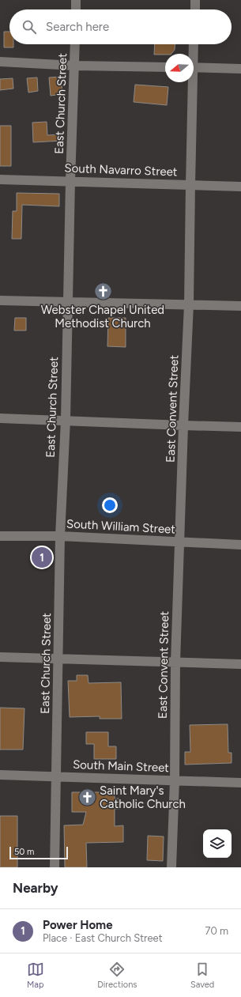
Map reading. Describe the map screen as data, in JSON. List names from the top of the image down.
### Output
{
  "streets": {
    "street": [
      "East Church Street",
      "South Navarro Street",
      "East Convent Street",
      "South William Street",
      "South Main Street"
    ]
  },
  "crossings": [
    ["East Church Street", "South Navarro Street"],
    ["East Church Street", "South William Street"],
    ["East Church Street", "South Main Street"],
    ["South Navarro Street", "East Convent Street"],
    ["East Convent Street", "South William Street"],
    ["East Convent Street", "South Main Street"]
  ],
  "places": {
    "church": ["Webster Chapel United Methodist Church", "Saint Mary's Catholic Church"]
  },
  "scale_bar": "50 m",
  "north": "left",
  "page": {
    "search": "Search here",
    "pins": "1",
    "scale": "50 m",
    "heading": "Nearby",
    "list": [
      {
        "mark": "1",
        "name": "Power Home",
        "note": "Place · East Church Street",
        "value": "70 m"
      }
    ],
    "nav": ["Map", "Directions", "Saved"]
  }
}
